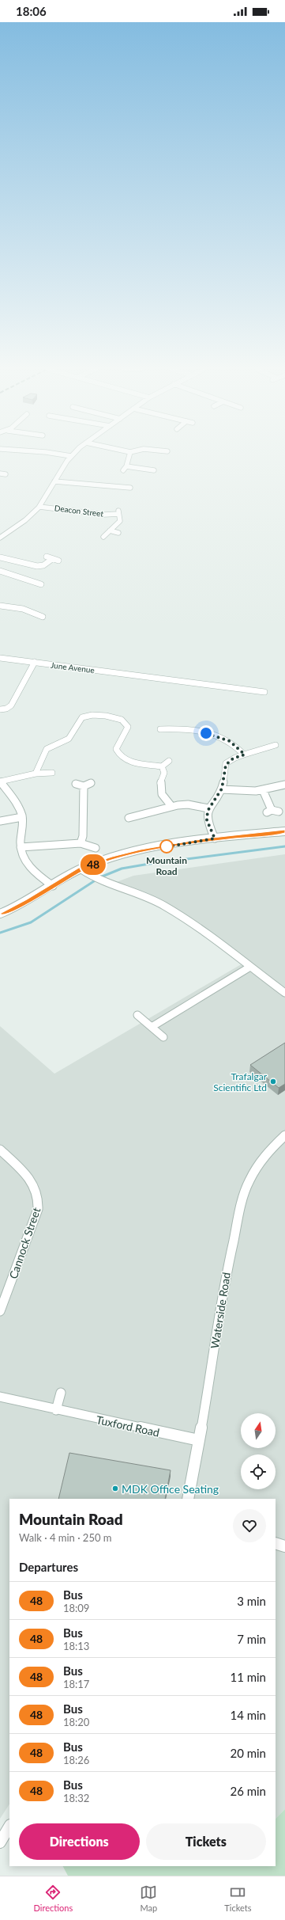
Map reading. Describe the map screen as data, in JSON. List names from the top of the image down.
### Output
{
  "streets": {
    "street": [
      "Deacon Street",
      "June Avenue",
      "Cannock Street",
      "Waterside Road",
      "Tuxford Road"
    ]
  },
  "crossings": [
    ["Waterside Road", "Tuxford Road"]
  ],
  "places": ["Mountain Road", "Trafalgar Scientific Ltd", "MDK Office Seating"],
  "lines": ["bus line 48"],
  "north": "top",
  "page": {
    "status": "18:06",
    "on_map": "48",
    "heading": [
      ["Mountain Road", "Walk · 4 min · 250 m"],
      "Departures"
    ],
    "list": [
      {
        "mark": "48",
        "name": "Bus",
        "note": "18:09",
        "value": "3 min"
      },
      {
        "mark": "48",
        "name": "Bus",
        "note": "18:13",
        "value": "7 min"
      },
      {
        "mark": "48",
        "name": "Bus",
        "note": "18:17",
        "value": "11 min"
      },
      {
        "mark": "48",
        "name": "Bus",
        "note": "18:20",
        "value": "14 min"
      },
      {
        "mark": "48",
        "name": "Bus",
        "note": "18:26",
        "value": "20 min"
      },
      {
        "mark": "48",
        "name": "Bus",
        "note": "18:32",
        "value": "26 min"
      }
    ],
    "buttons": ["Directions", "Tickets"],
    "tabs": ["Directions", "Map", "Tickets"]
  }
}
